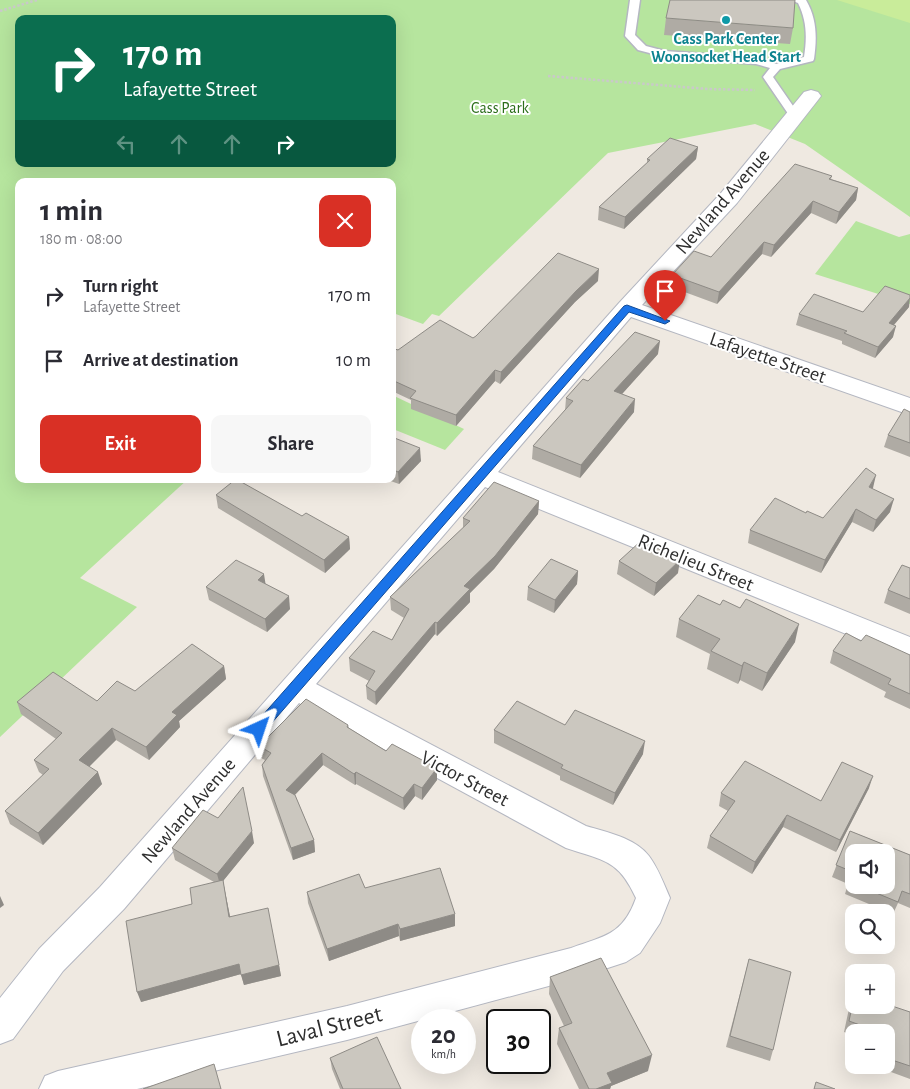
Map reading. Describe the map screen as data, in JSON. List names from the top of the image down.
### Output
{
  "streets": {
    "street": [
      "Newland Avenue",
      "Lafayette Street",
      "Richelieu Street",
      "Victor Street",
      "Laval Street"
    ]
  },
  "crossings": [
    ["Newland Avenue", "Lafayette Street"],
    ["Newland Avenue", "Richelieu Street"],
    ["Newland Avenue", "Victor Street"],
    ["Victor Street", "Laval Street"]
  ],
  "parks": ["Cass Park"],
  "places": ["Cass Park Center Woonsocket Head Start"],
  "page": {
    "turn": ["170 m", "Lafayette Street"],
    "heading": ["1 min", "180 m · 08:00"],
    "list": [
      {
        "name": "Turn right",
        "note": "Lafayette Street",
        "value": "170 m"
      },
      {
        "name": "Arrive at destination",
        "value": "10 m"
      }
    ],
    "buttons": ["Exit", "Share"],
    "map_buttons": ["+", "−"],
    "speed": "20 km/h",
    "limit": "30"
  }
}
